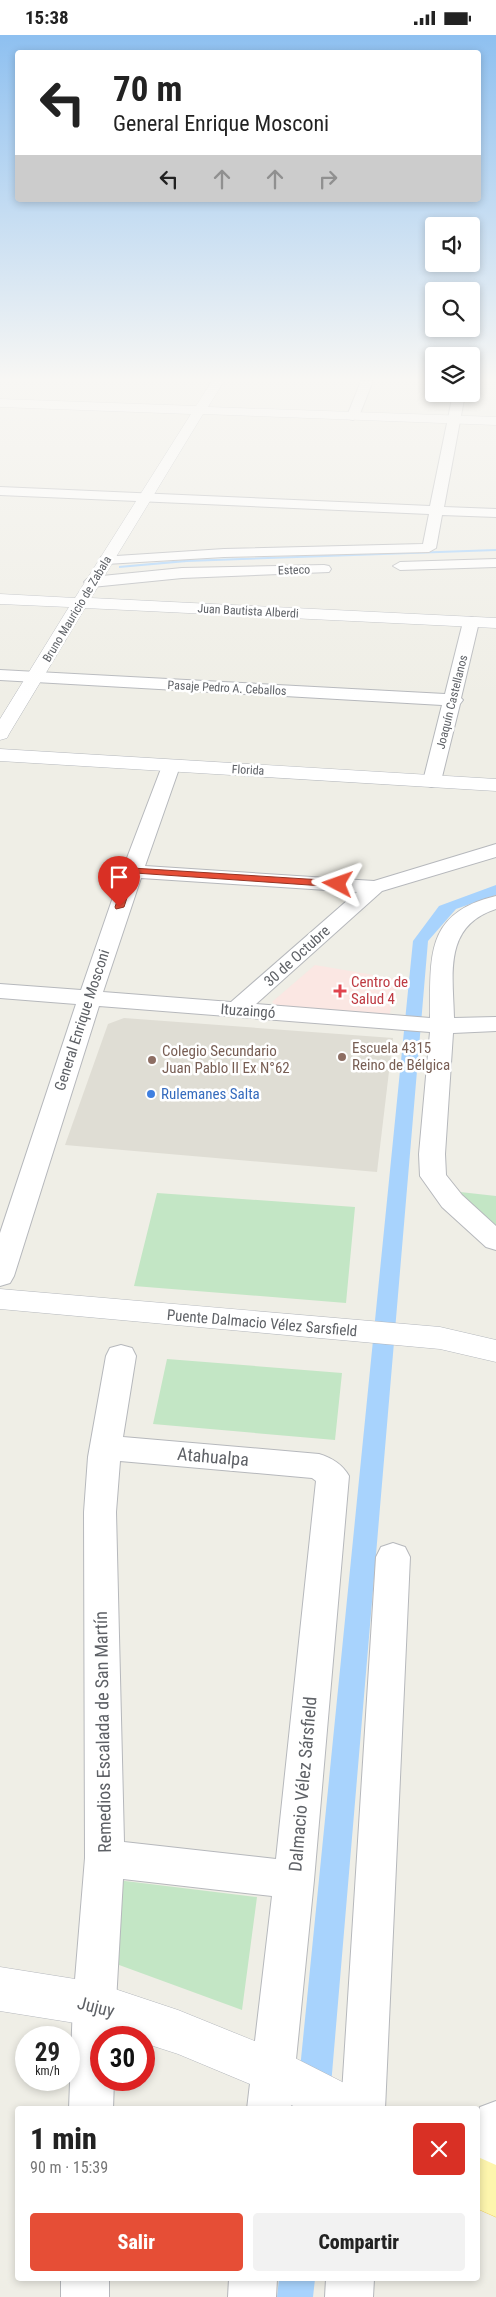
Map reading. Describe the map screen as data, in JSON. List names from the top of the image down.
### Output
{
  "streets": {
    "street": [
      "Esteco",
      "Bruno Mauricio de Zabala",
      "Juan Bautista Alberdi",
      "Pasaje Pedro A. Ceballos",
      "Joaquín Castellanos",
      "Florida",
      "30 de Octubre",
      "Ituzaingó",
      "General Enrique Mosconi",
      "Puente Dalmacio Vélez Sarsfield",
      "Atahualpa",
      "Remedios Escalada de San Martín",
      "Dalmacio Vélez Sársfield",
      "Jujuy"
    ]
  },
  "crossings": [
    ["Esteco", "Bruno Mauricio de Zabala"],
    ["Bruno Mauricio de Zabala", "Juan Bautista Alberdi"],
    ["Bruno Mauricio de Zabala", "Pasaje Pedro A. Ceballos"],
    ["Juan Bautista Alberdi", "Joaquín Castellanos"],
    ["Pasaje Pedro A. Ceballos", "Joaquín Castellanos"],
    ["Joaquín Castellanos", "Florida"],
    ["Florida", "General Enrique Mosconi"],
    ["30 de Octubre", "Ituzaingó"],
    ["Ituzaingó", "General Enrique Mosconi"],
    ["Atahualpa", "Remedios Escalada de San Martín"],
    ["Atahualpa", "Dalmacio Vélez Sársfield"],
    ["Remedios Escalada de San Martín", "Jujuy"],
    ["Dalmacio Vélez Sársfield", "Jujuy"]
  ],
  "places": {
    "health": ["Centro de Salud 4"],
    "other": ["Escuela 4315 Reino de Bélgica", "Colegio Secundario Juan Pablo II Ex N°62", "Rulemanes Salta"]
  },
  "page": {
    "status": "15:38",
    "turn": ["70 m", "General Enrique Mosconi"],
    "speed": "29 km/h",
    "limit": "30",
    "heading": ["1 min", "90 m · 15:39"],
    "buttons": ["Salir", "Compartir"]
  }
}
